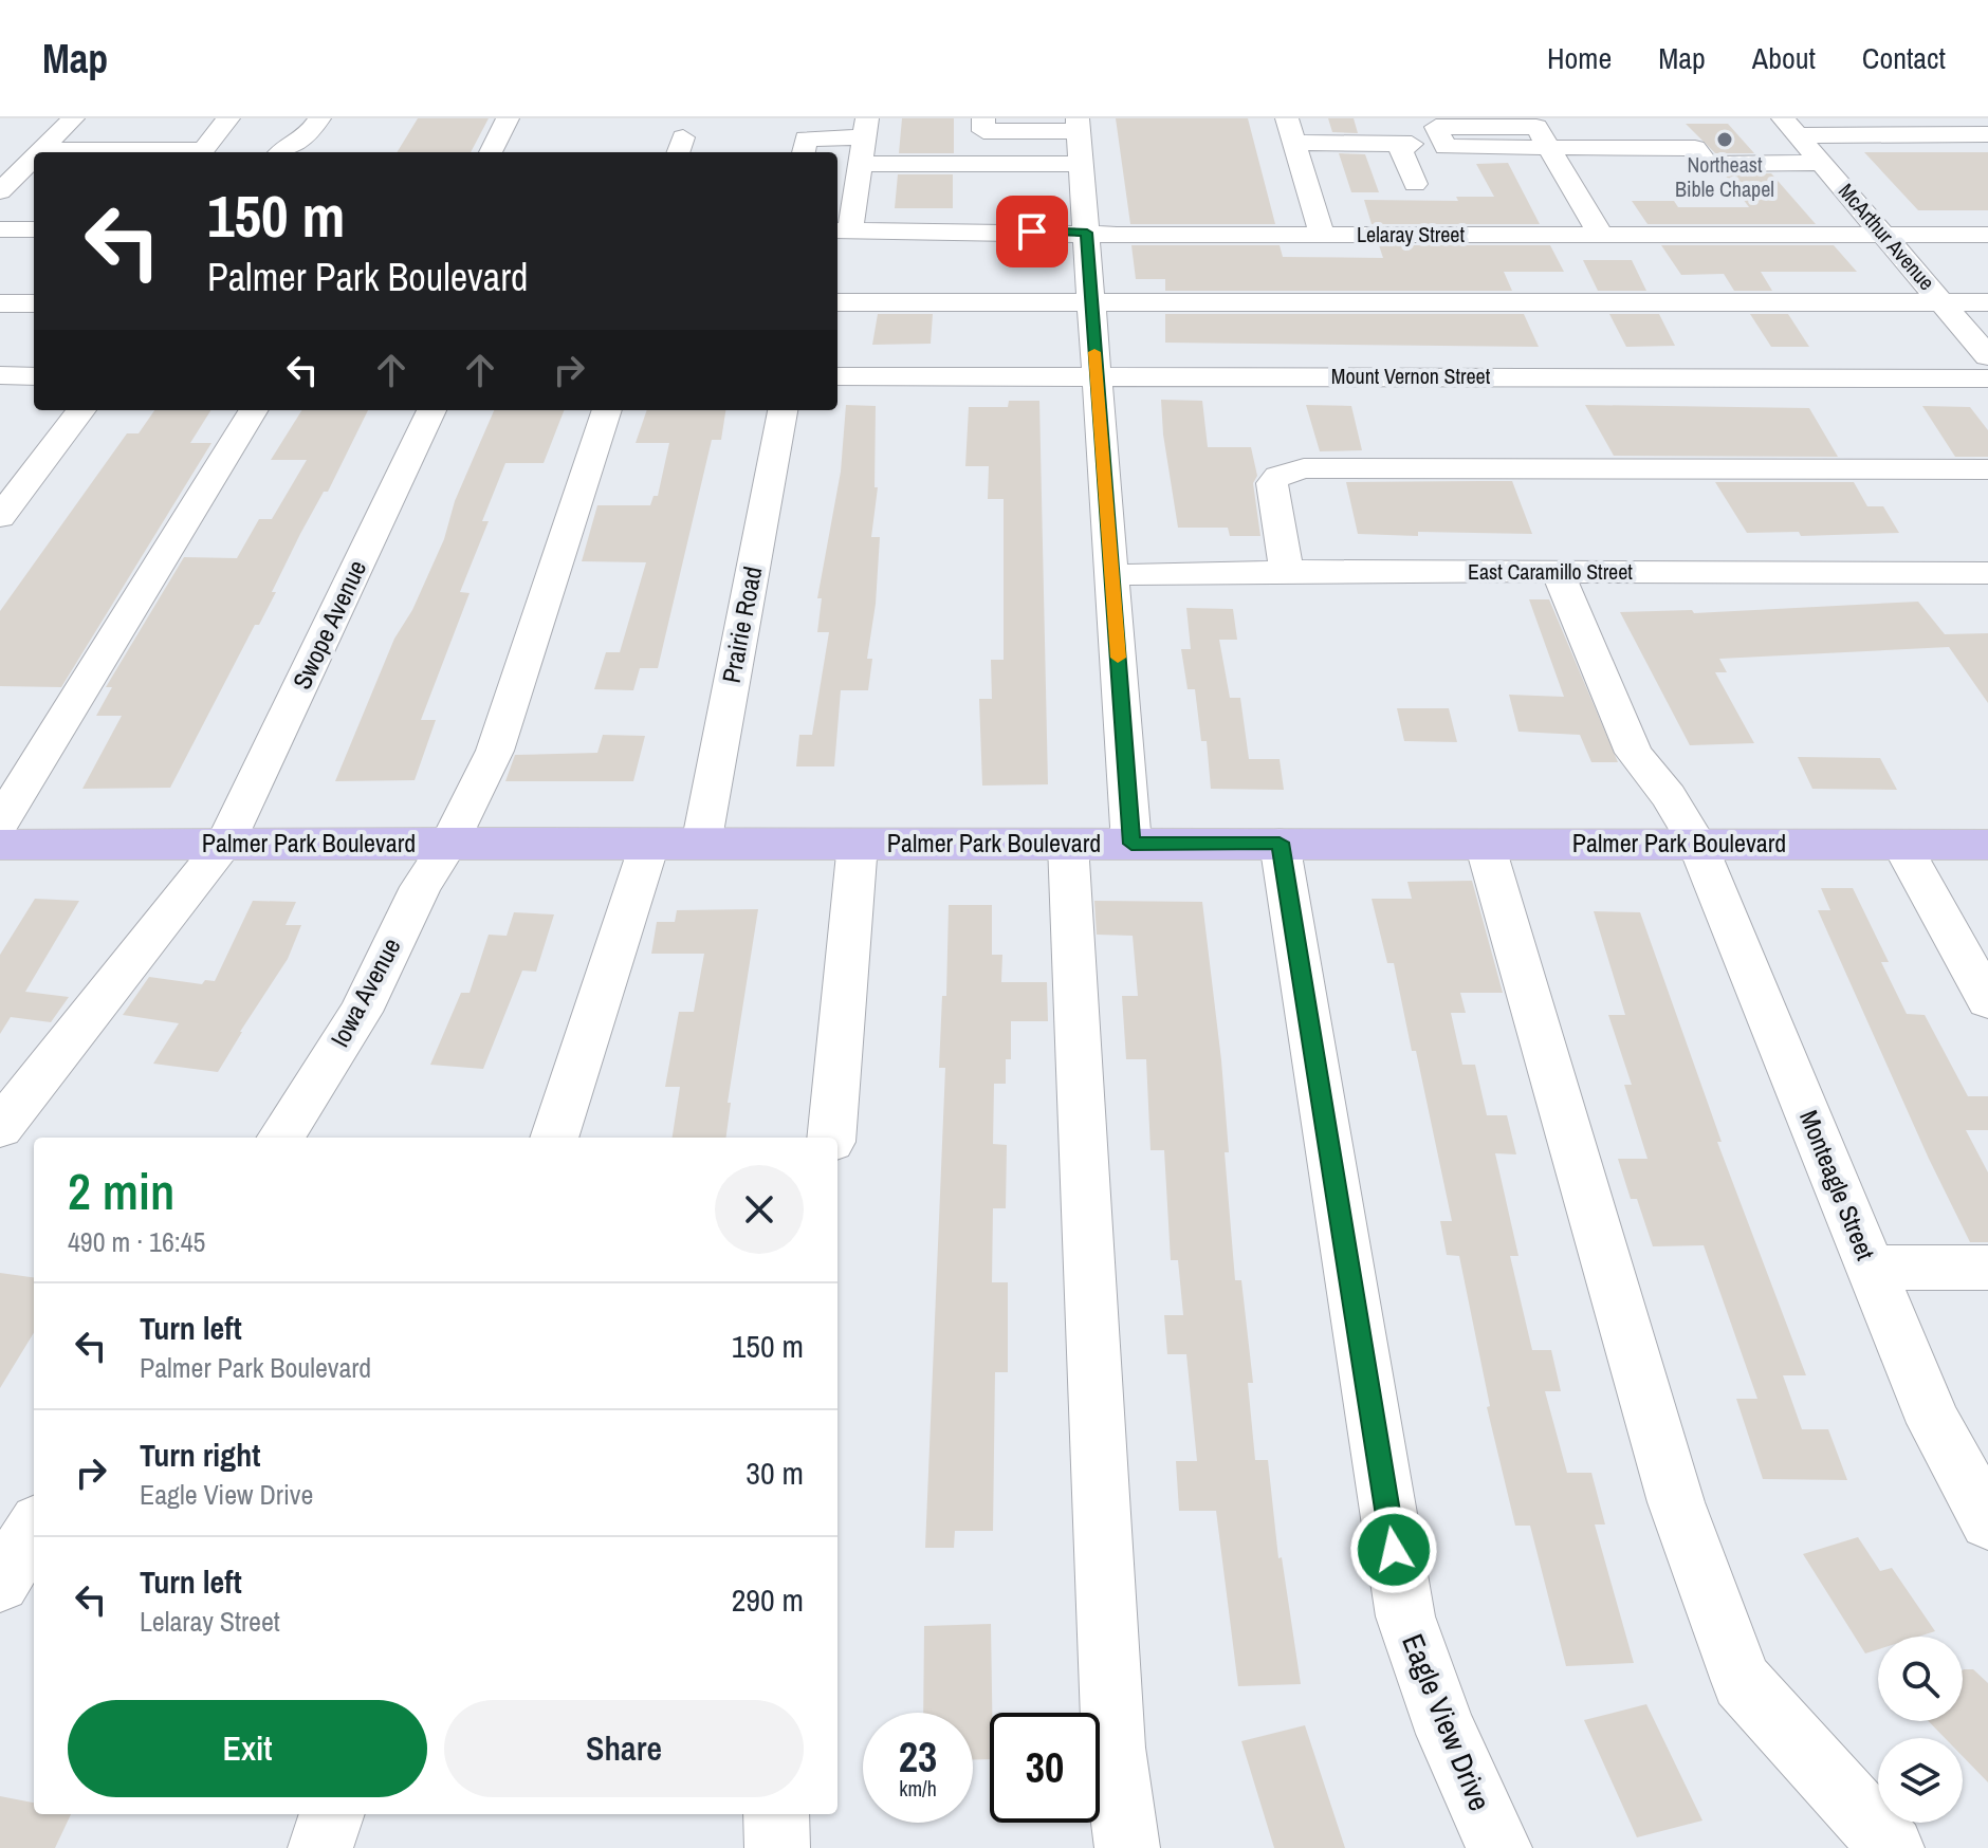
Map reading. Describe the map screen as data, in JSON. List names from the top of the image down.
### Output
{
  "streets": {
    "main road": ["Palmer Park Boulevard"],
    "street": [
      "Lelaray Street",
      "McArthur Avenue",
      "Mount Vernon Street",
      "East Caramillo Street",
      "Swope Avenue",
      "Prairie Road",
      "Iowa Avenue",
      "Monteagle Street",
      "Eagle View Drive"
    ]
  },
  "crossings": [
    ["Lelaray Street", "McArthur Avenue"],
    ["East Caramillo Street", "Monteagle Street"],
    ["Swope Avenue", "Palmer Park Boulevard"],
    ["Prairie Road", "Palmer Park Boulevard"],
    ["Palmer Park Boulevard", "Iowa Avenue"],
    ["Palmer Park Boulevard", "Monteagle Street"],
    ["Palmer Park Boulevard", "Eagle View Drive"]
  ],
  "places": ["Northeast Bible Chapel"],
  "page": {
    "header": "Map",
    "nav": [
      "Home",
      "Map",
      "About",
      "Contact"
    ],
    "turn": ["150 m", "Palmer Park Boulevard"],
    "heading": ["2 min", "490 m · 16:45"],
    "list": [
      {
        "name": "Turn left",
        "note": "Palmer Park Boulevard",
        "value": "150 m"
      },
      {
        "name": "Turn right",
        "note": "Eagle View Drive",
        "value": "30 m"
      },
      {
        "name": "Turn left",
        "note": "Lelaray Street",
        "value": "290 m"
      }
    ],
    "buttons": ["Exit", "Share"],
    "speed": "23 km/h",
    "limit": "30"
  }
}
